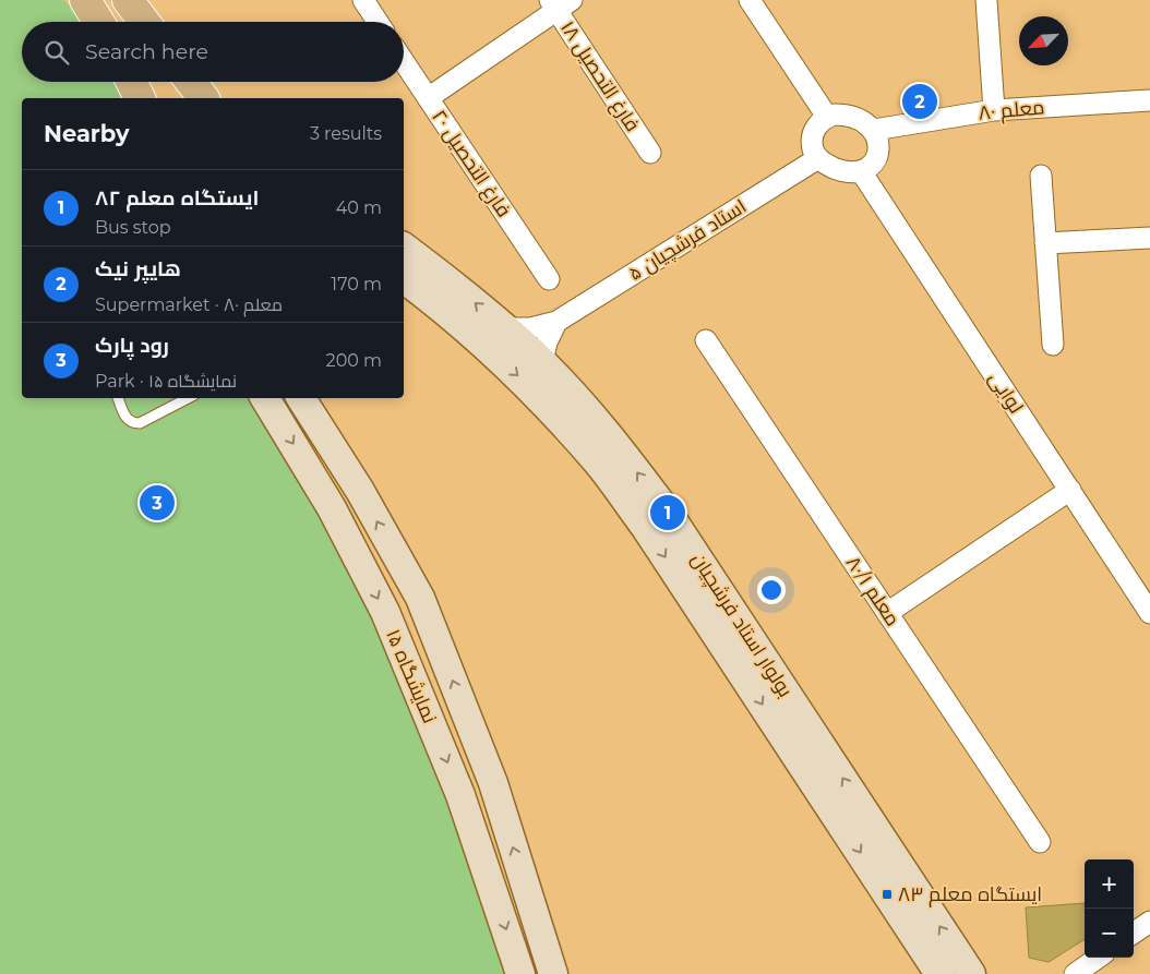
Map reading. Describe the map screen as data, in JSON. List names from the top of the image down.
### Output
{
  "streets": {
    "street": [
      "فارغ التحصیل ۱۸",
      "معلم ۸۰",
      "فارغ التحصیل ۲۰",
      "استاد فرشچیان ۵",
      "لوایی",
      "معلم ۸۰/۱",
      "بولوار استاد فرشچیان",
      "نمایشگاه ۱۵"
    ]
  },
  "crossings": [
    ["معلم ۸۰", "استاد فرشچیان ۵"],
    ["معلم ۸۰", "لوایی"],
    ["استاد فرشچیان ۵", "لوایی"],
    ["استاد فرشچیان ۵", "بولوار استاد فرشچیان"]
  ],
  "places": {
    "transit": ["ایستگاه معلم ۸۳"]
  },
  "north": "bottom left",
  "page": {
    "search": "Search here",
    "pins": ["2", "3", "1"],
    "heading": ["Nearby", "3 results"],
    "list": [
      {
        "mark": "1",
        "name": "ایستگاه معلم ۸۲",
        "note": "Bus stop",
        "value": "40 m"
      },
      {
        "mark": "2",
        "name": "هایپر نیک",
        "note": "Supermarket · معلم ۸۰",
        "value": "170 m"
      },
      {
        "mark": "3",
        "name": "رود پارک",
        "note": "Park · نمایشگاه ۱۵",
        "value": "200 m"
      }
    ],
    "map_buttons": ["+", "−"]
  }
}
